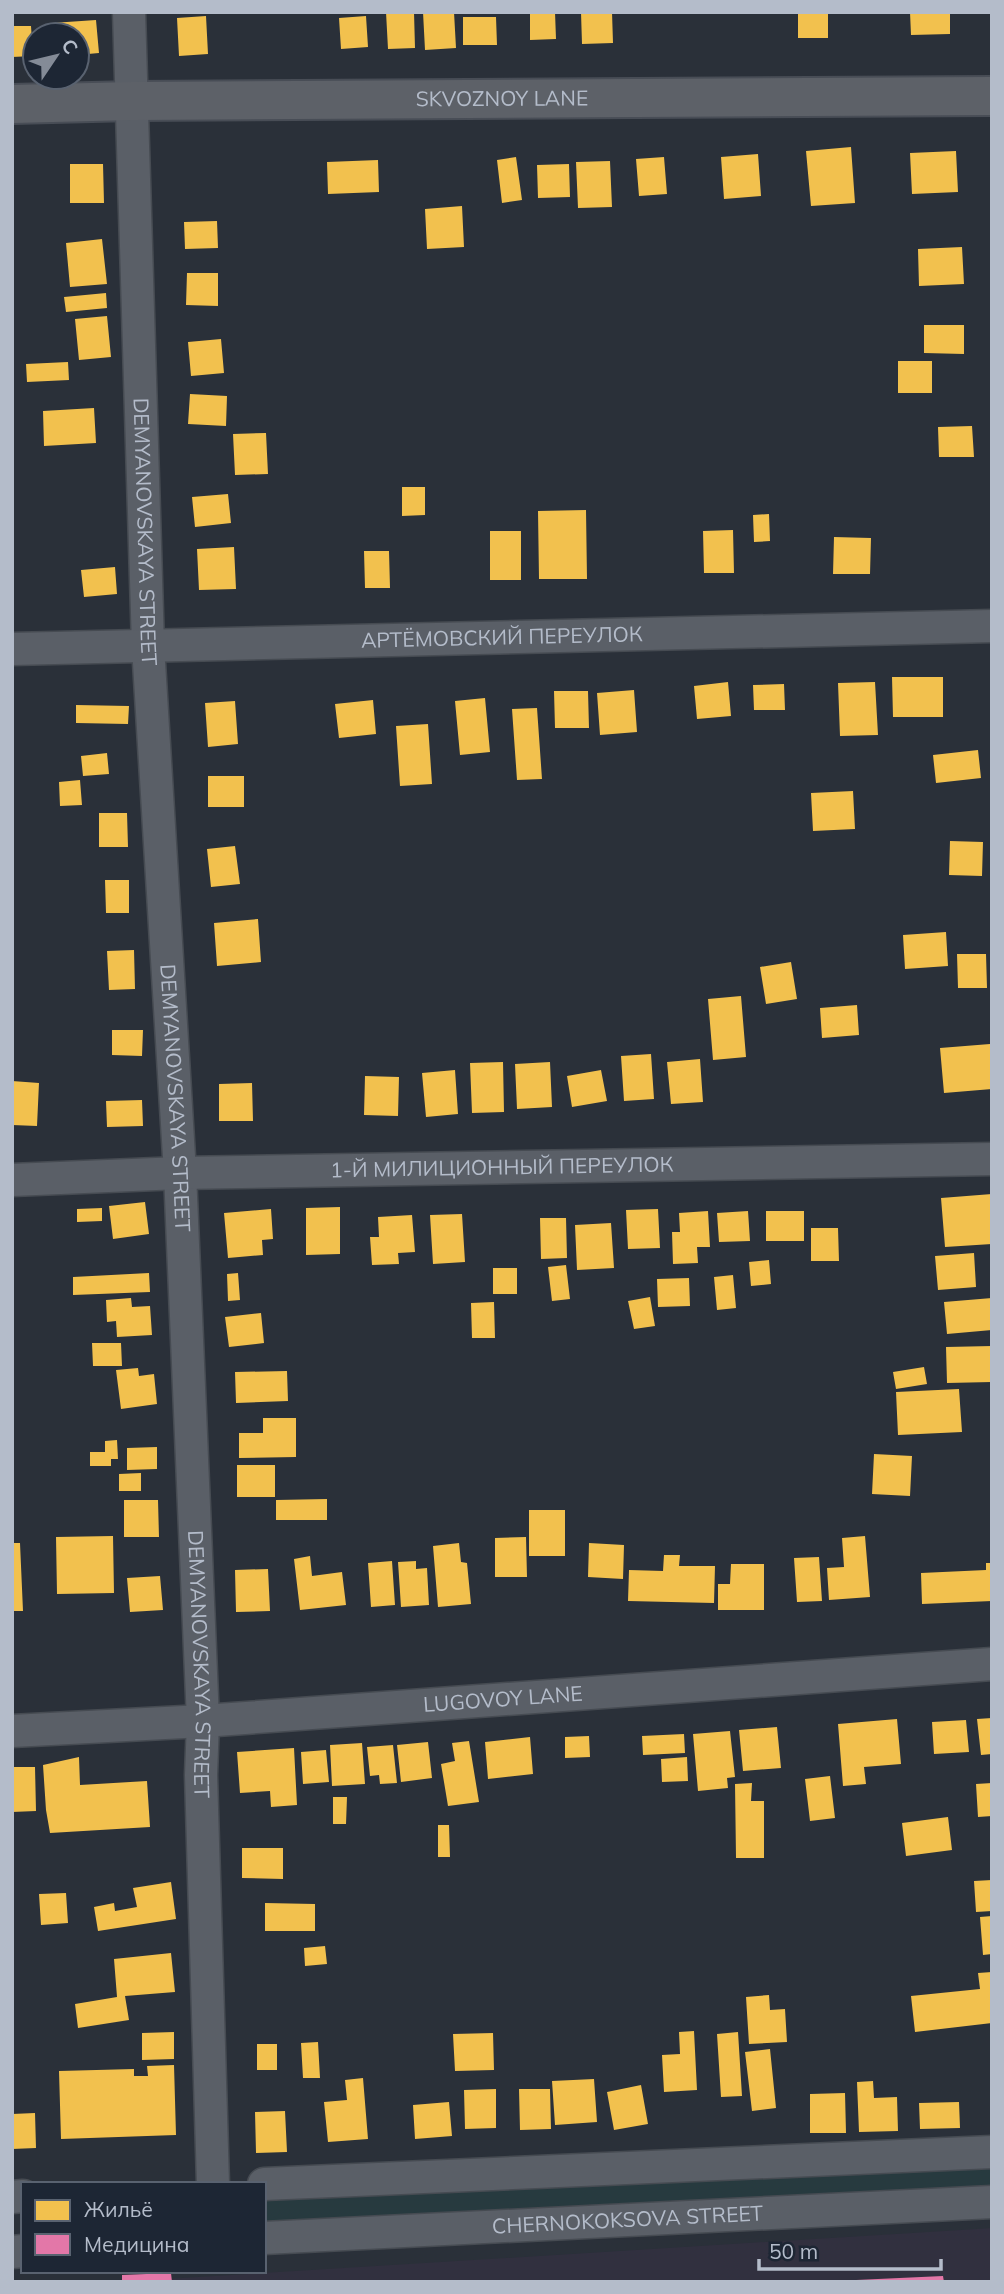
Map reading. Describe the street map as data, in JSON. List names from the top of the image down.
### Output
{
  "streets": {
    "main road": ["SKVOZNOY LANE"],
    "street": [
      "DEMYANOVSKAYA STREET",
      "АРТЁМОВСКИЙ ПЕРЕУЛОК",
      "1-Й МИЛИЦИОННЫЙ ПЕРЕУЛОК",
      "LUGOVOY LANE",
      "CHERNOKOKSOVA STREET"
    ]
  },
  "crossings": [
    ["SKVOZNOY LANE", "DEMYANOVSKAYA STREET"],
    ["DEMYANOVSKAYA STREET", "АРТЁМОВСКИЙ ПЕРЕУЛОК"],
    ["DEMYANOVSKAYA STREET", "1-Й МИЛИЦИОННЫЙ ПЕРЕУЛОК"],
    ["DEMYANOVSKAYA STREET", "LUGOVOY LANE"]
  ],
  "legend": ["Жильё", "Медицина"],
  "scale_bar": "50 m",
  "north": "top right"
}
